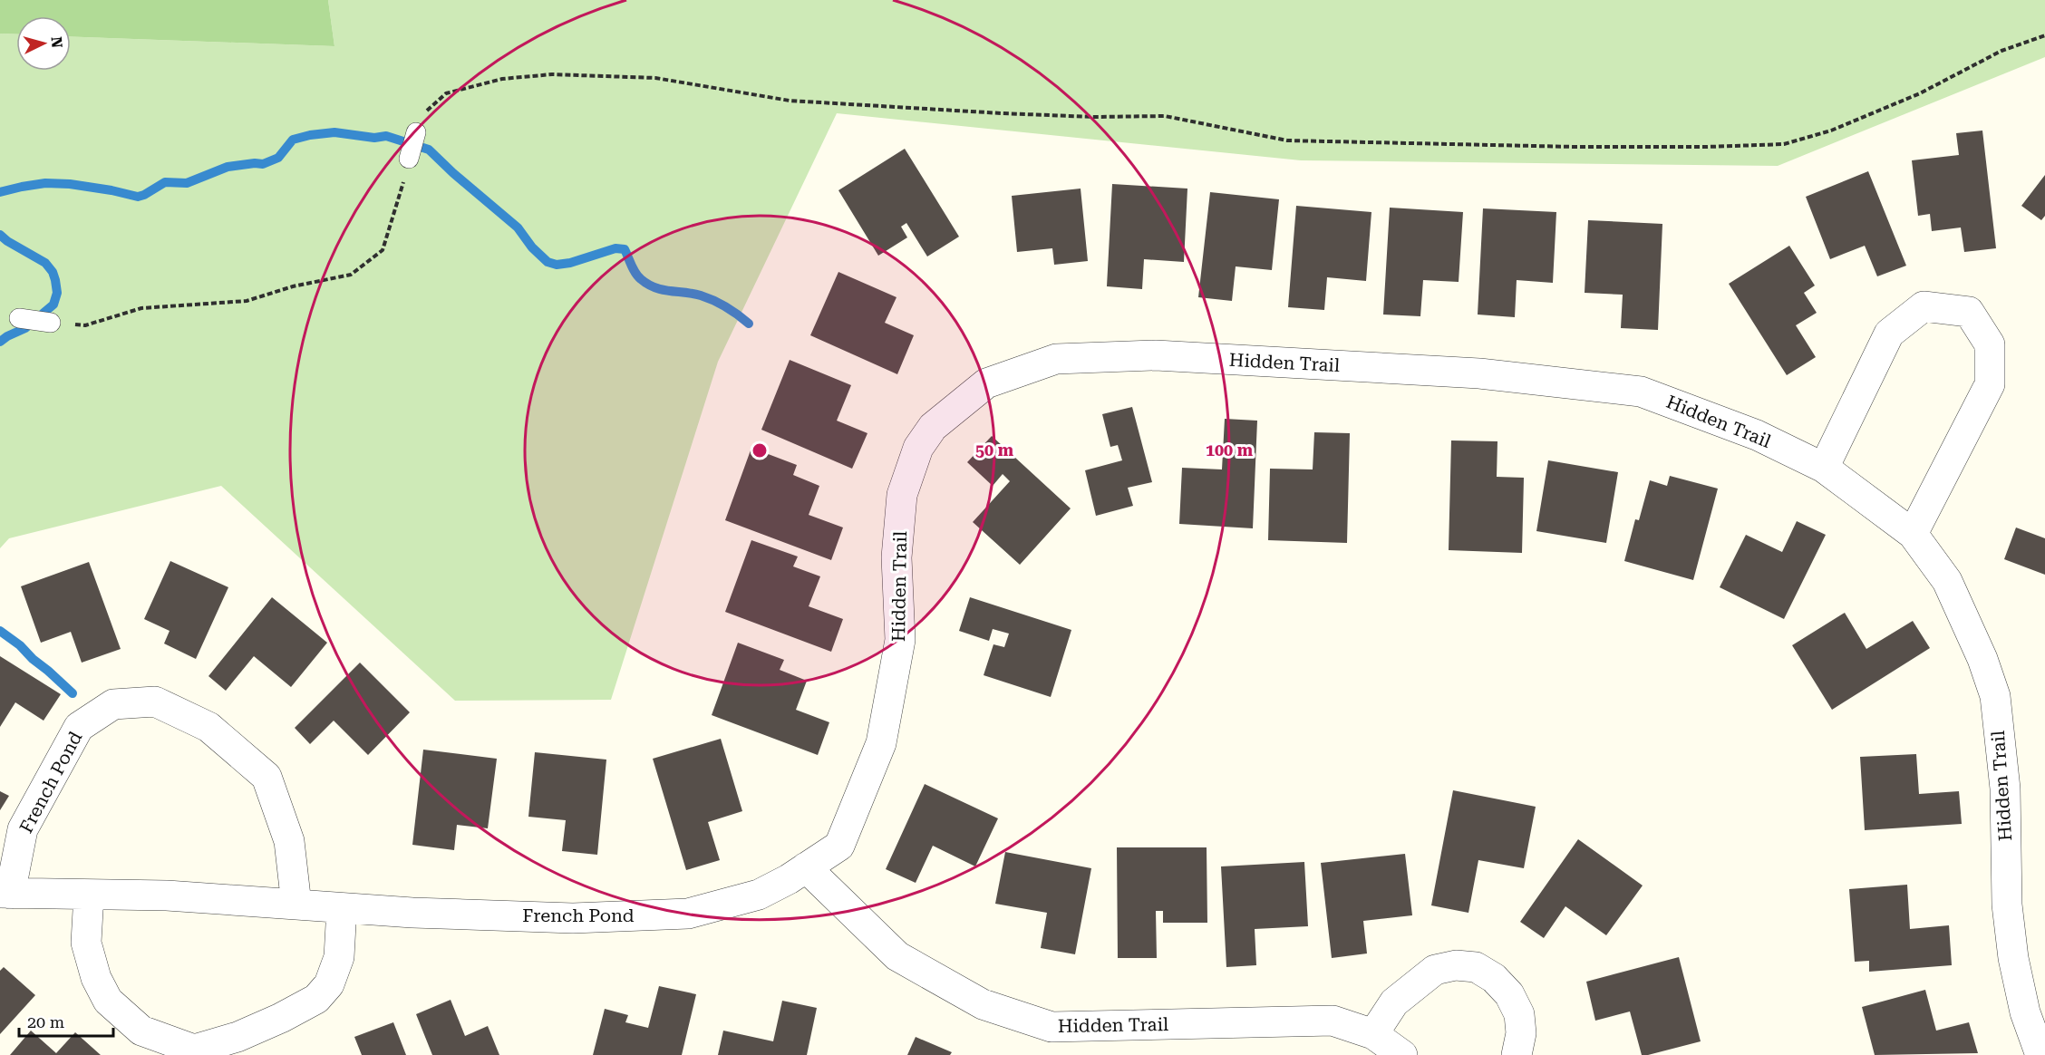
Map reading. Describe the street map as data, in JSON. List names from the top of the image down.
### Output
{
  "streets": {
    "street": ["Hidden Trail", "French Pond"]
  },
  "crossings": [
    ["Hidden Trail", "French Pond"]
  ],
  "scale_bar": "20 m",
  "north": "right",
  "rings": ["50 m", "100 m"]
}
